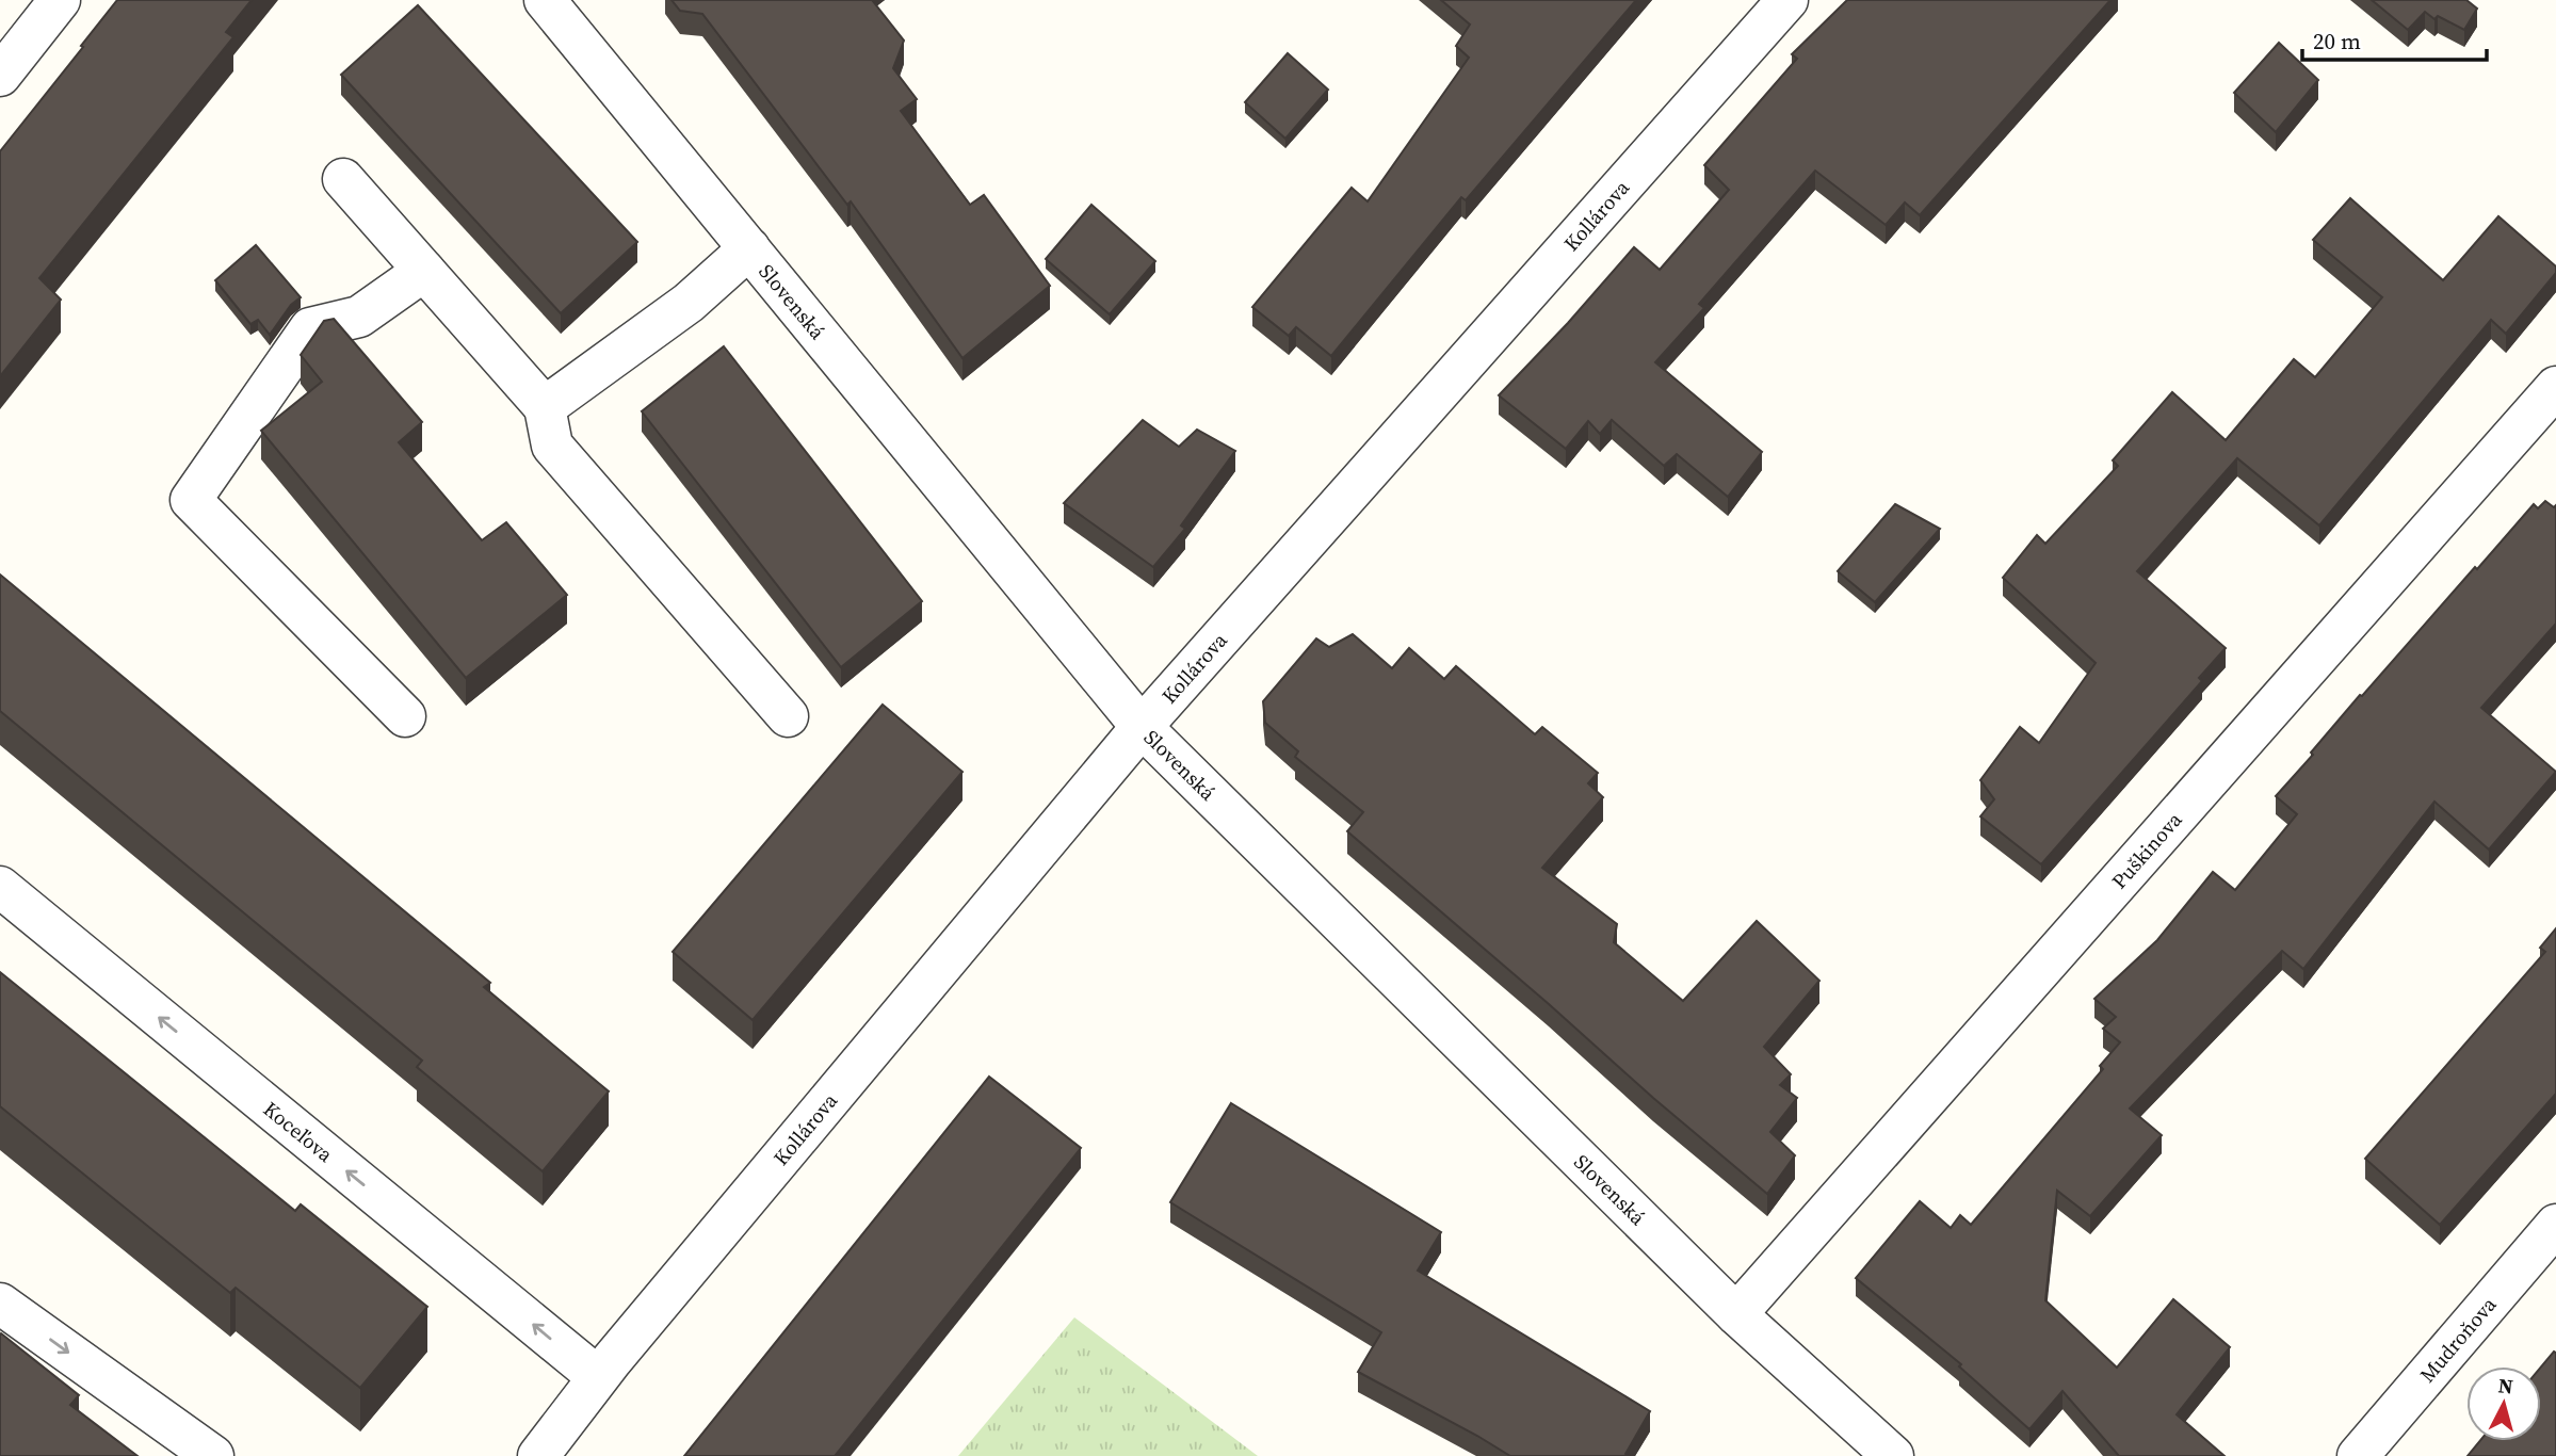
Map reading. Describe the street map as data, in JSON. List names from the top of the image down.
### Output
{
  "streets": {
    "street": [
      "Kollárova",
      "Slovenská",
      "Puškinova",
      "Koceľova",
      "Mudroňova"
    ]
  },
  "crossings": [
    ["Kollárova", "Slovenská"],
    ["Kollárova", "Koceľova"],
    ["Slovenská", "Puškinova"]
  ],
  "scale_bar": "20 m",
  "north": "top"
}
